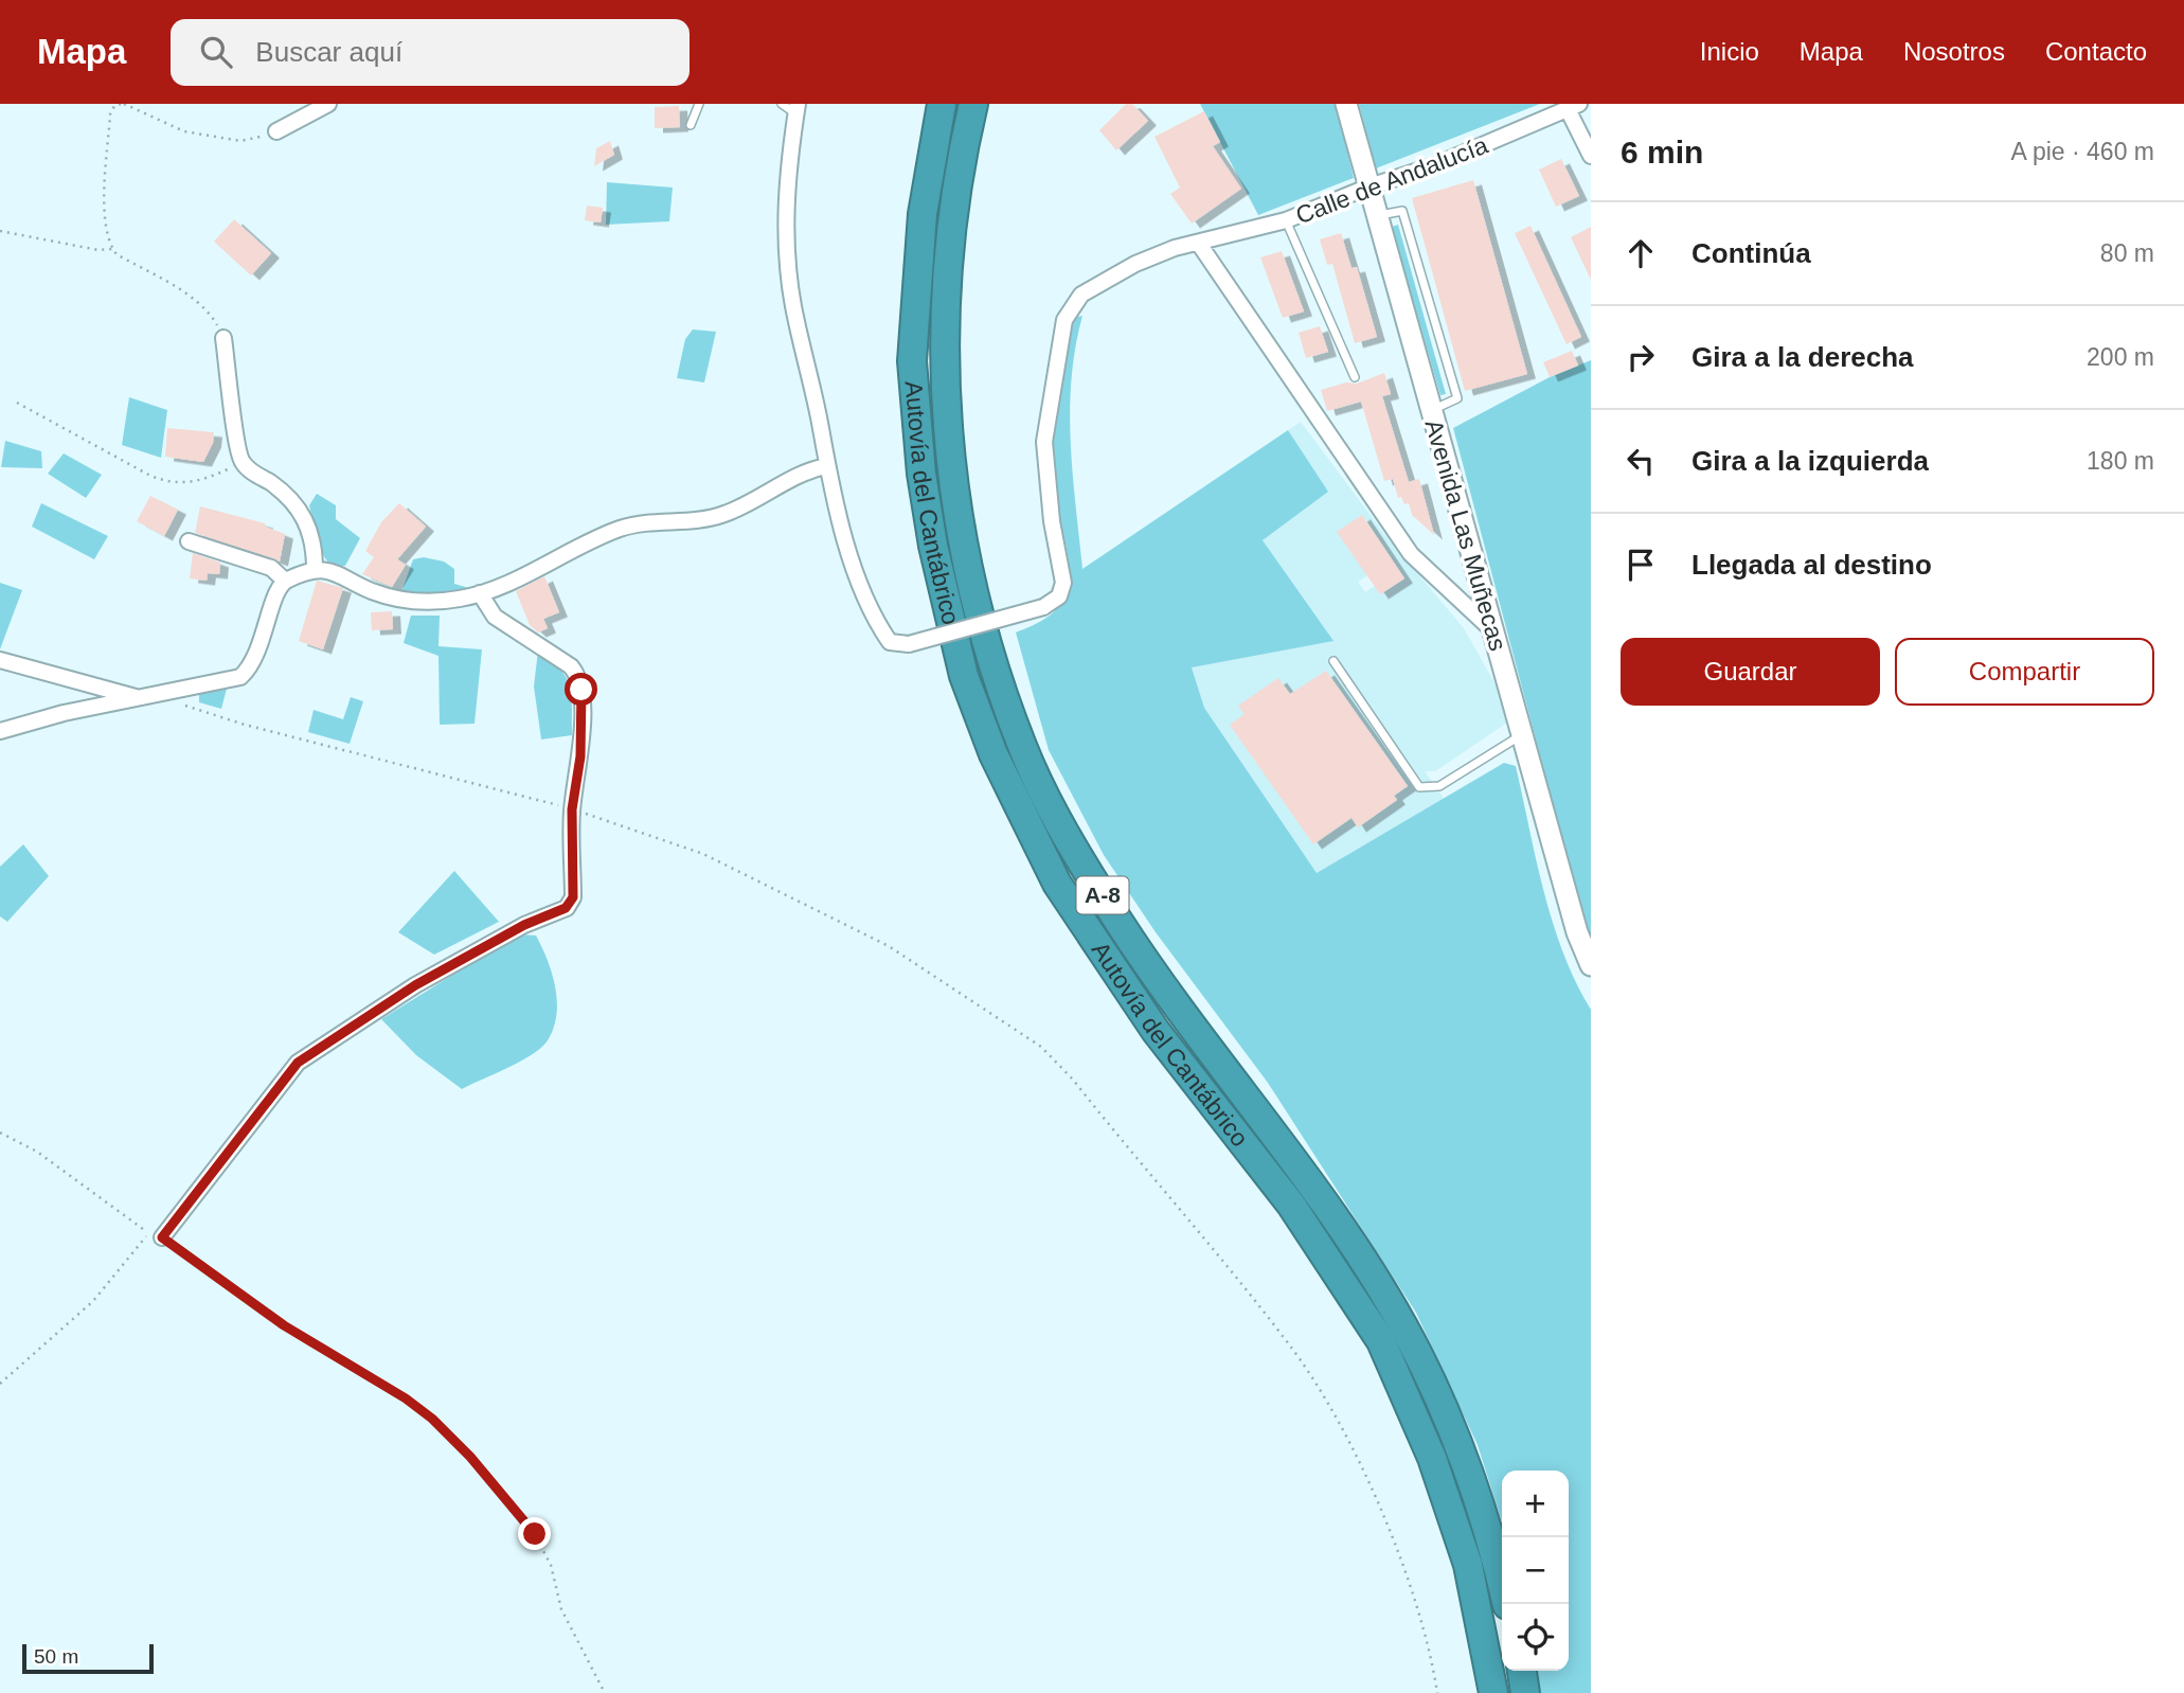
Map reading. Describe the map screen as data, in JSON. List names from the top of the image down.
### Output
{
  "streets": {
    "highway": ["Autovía del Cantábrico", "A-8"],
    "street": ["Calle de Andalucía", "Avenida Las Muñecas"]
  },
  "crossings": [
    ["Calle de Andalucía", "Avenida Las Muñecas"]
  ],
  "scale_bar": "50 m",
  "page": {
    "header": "Mapa",
    "search": "Buscar aquí",
    "nav": [
      "Inicio",
      "Mapa",
      "Nosotros",
      "Contacto"
    ],
    "heading": ["6 min", "A pie · 460 m"],
    "list": [
      ["Continúa", "80 m"],
      ["Gira a la derecha", "200 m"],
      ["Gira a la izquierda", "180 m"],
      "Llegada al destino"
    ],
    "buttons": ["Guardar", "Compartir"],
    "map_buttons": ["+", "−"],
    "scale": "50 m"
  }
}
